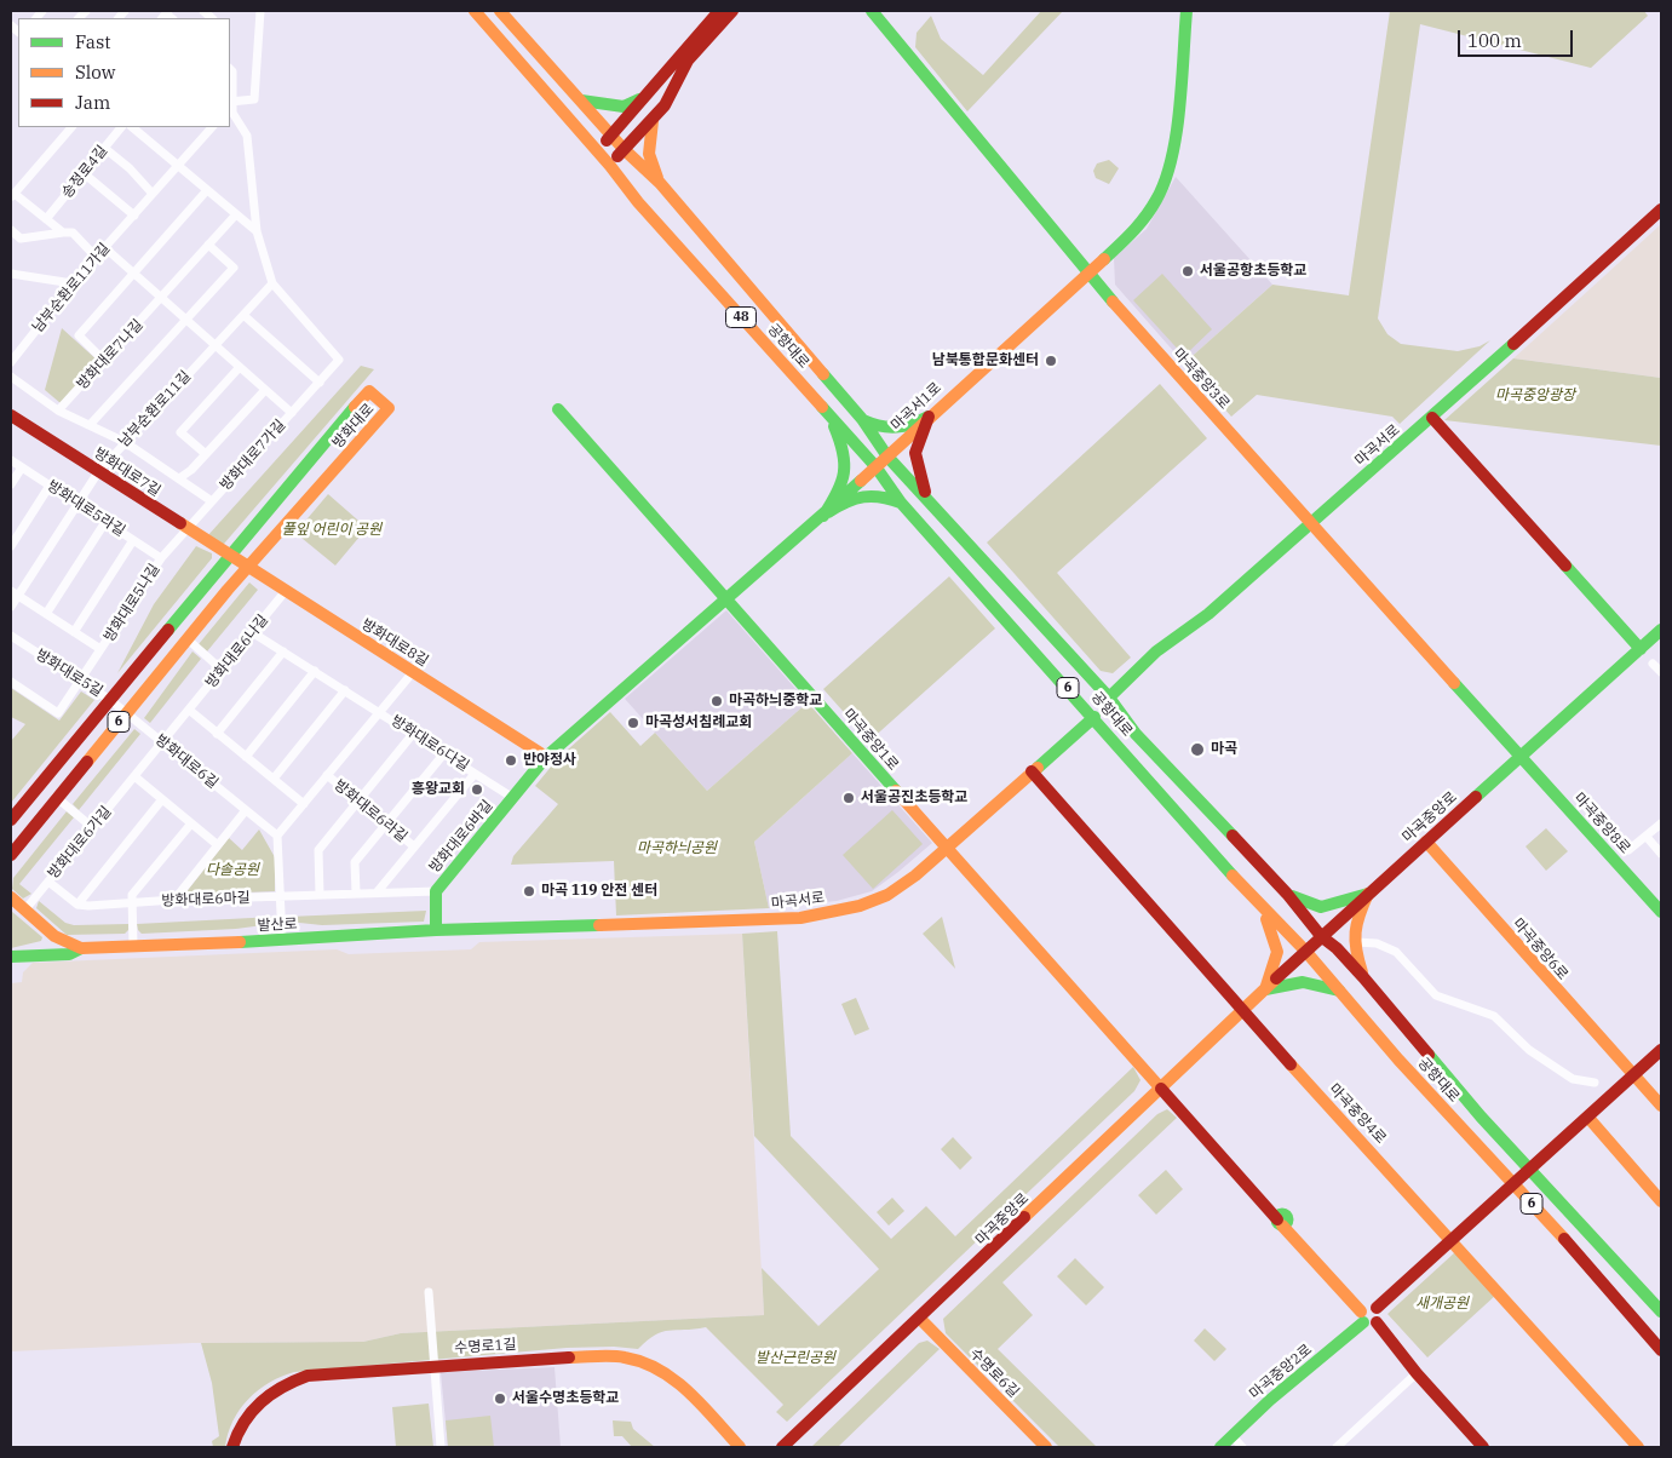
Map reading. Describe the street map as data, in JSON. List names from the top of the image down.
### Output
{
  "streets": {
    "street": [
      "송정로4길",
      "남부순환로11가길",
      "48",
      "공항대로",
      "방화대로7나길",
      "마곡중앙3로",
      "마곡서1로",
      "남부순환로11길",
      "방화대로",
      "마곡서로",
      "방화대로7가길",
      "방화대로7길",
      "방화대로5라길",
      "방화대로5나길",
      "방화대로8길",
      "방화대로6나길",
      "방화대로5길",
      "6",
      "마곡중앙1로",
      "방화대로6다길",
      "방화대로6길",
      "방화대로6라길",
      "마곡중앙로",
      "마곡중앙8로",
      "방화대로6바길",
      "방화대로6가길",
      "방화대로6마길",
      "발산로",
      "마곡중앙6로",
      "마곡중앙4로",
      "수명로1길",
      "마곡중앙2로",
      "수명로6길"
    ]
  },
  "crossings": [
    ["공항대로", "마곡서1로"],
    ["공항대로", "마곡서로"],
    ["공항대로", "마곡중앙로"],
    ["마곡중앙3로", "마곡서1로"],
    ["마곡중앙3로", "마곡서로"],
    ["마곡중앙3로", "마곡중앙로"],
    ["마곡중앙3로", "마곡중앙8로"],
    ["마곡서1로", "방화대로8길"],
    ["마곡서1로", "마곡중앙1로"],
    ["마곡서1로", "방화대로6바길"],
    ["남부순환로11길", "방화대로7가길"],
    ["남부순환로11길", "방화대로7길"],
    ["남부순환로11길", "방화대로5라길"],
    ["방화대로", "방화대로7길"],
    ["방화대로", "방화대로8길"],
    ["방화대로", "방화대로5길"],
    ["방화대로", "방화대로6길"],
    ["마곡서로", "마곡중앙1로"],
    ["마곡서로", "발산로"],
    ["방화대로7가길", "방화대로7길"],
    ["방화대로7가길", "방화대로5나길"],
    ["방화대로7길", "방화대로5나길"],
    ["방화대로7길", "방화대로8길"],
    ["방화대로5라길", "방화대로5나길"],
    ["방화대로5나길", "방화대로5길"],
    ["방화대로8길", "방화대로6나길"],
    ["방화대로8길", "방화대로6라길"],
    ["방화대로8길", "방화대로6바길"],
    ["방화대로6나길", "방화대로6다길"],
    ["방화대로6나길", "방화대로6길"],
    ["방화대로6나길", "방화대로6가길"],
    ["방화대로5길", "방화대로6길"],
    ["마곡중앙1로", "마곡중앙로"],
    ["방화대로6다길", "방화대로6라길"],
    ["방화대로6다길", "방화대로6바길"],
    ["방화대로6길", "방화대로6라길"],
    ["방화대로6길", "방화대로6가길"],
    ["방화대로6라길", "방화대로6바길"],
    ["마곡중앙로", "마곡중앙8로"],
    ["마곡중앙로", "마곡중앙6로"],
    ["마곡중앙로", "마곡중앙4로"],
    ["마곡중앙로", "수명로6길"],
    ["방화대로6바길", "방화대로6마길"],
    ["방화대로6가길", "발산로"],
    ["마곡중앙4로", "마곡중앙2로"]
  ],
  "parks": [
    "마곡중앙광장",
    "풀잎 어린이 공원",
    "마곡하늬공원",
    "다솔공원",
    "새개공원",
    "발산근린공원"
  ],
  "places": [
    "서울공항초등학교",
    "남북통합문화센터",
    "마곡하늬중학교",
    "마곡성서침례교회",
    "마곡",
    "반야정사",
    "흥왕교회",
    "서울공진초등학교",
    "마곡 119 안전 센터",
    "서울수명초등학교"
  ],
  "legend": ["Fast", "Slow", "Jam"],
  "scale_bar": "100 m"
}
